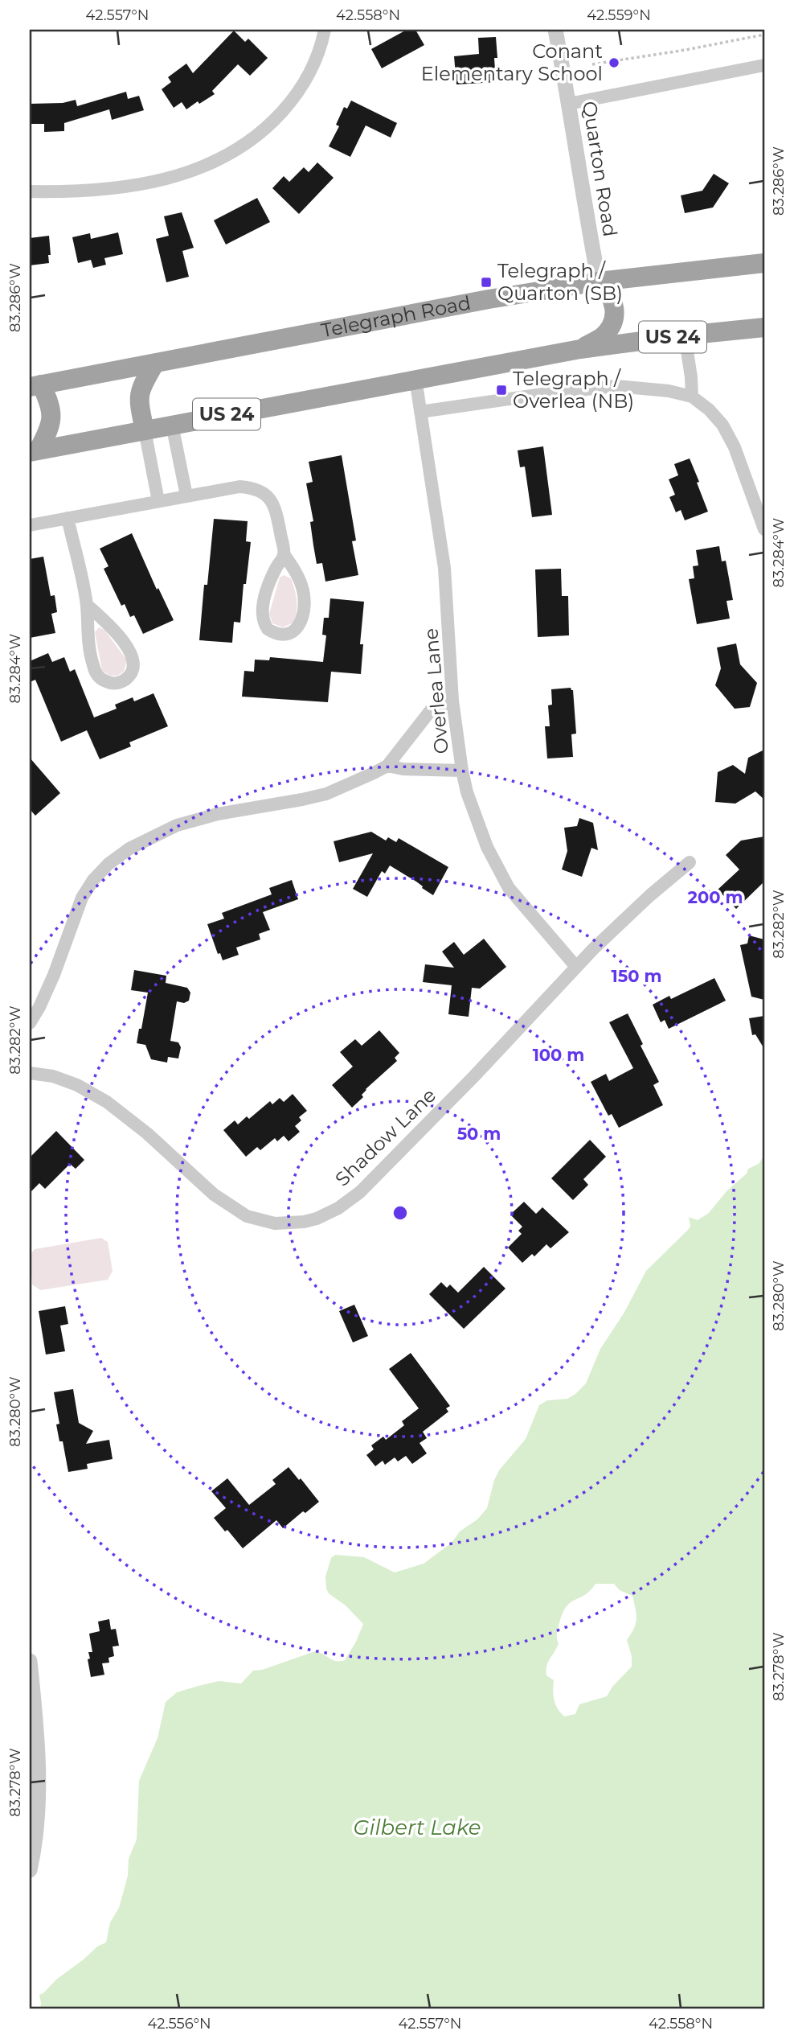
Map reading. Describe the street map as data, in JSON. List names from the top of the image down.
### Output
{
  "streets": {
    "highway": ["Telegraph Road", "US 24"],
    "street": ["Quarton Road", "Overlea Lane", "Shadow Lane"]
  },
  "crossings": [
    ["Quarton Road", "Telegraph Road"],
    ["US 24", "Overlea Lane"],
    ["Overlea Lane", "Shadow Lane"]
  ],
  "water": ["Gilbert Lake"],
  "places": {
    "other": ["Conant Elementary School"],
    "transit": ["Telegraph / Quarton (SB)", "Telegraph / Overlea (NB)"]
  },
  "coordinates": [
    "42.557°N",
    "42.558°N",
    "42.559°N",
    "83.286°W",
    "83.284°W",
    "83.282°W",
    "83.280°W",
    "83.278°W",
    "42.556°N"
  ],
  "rings": [
    "200 m",
    "150 m",
    "100 m",
    "50 m"
  ]
}
